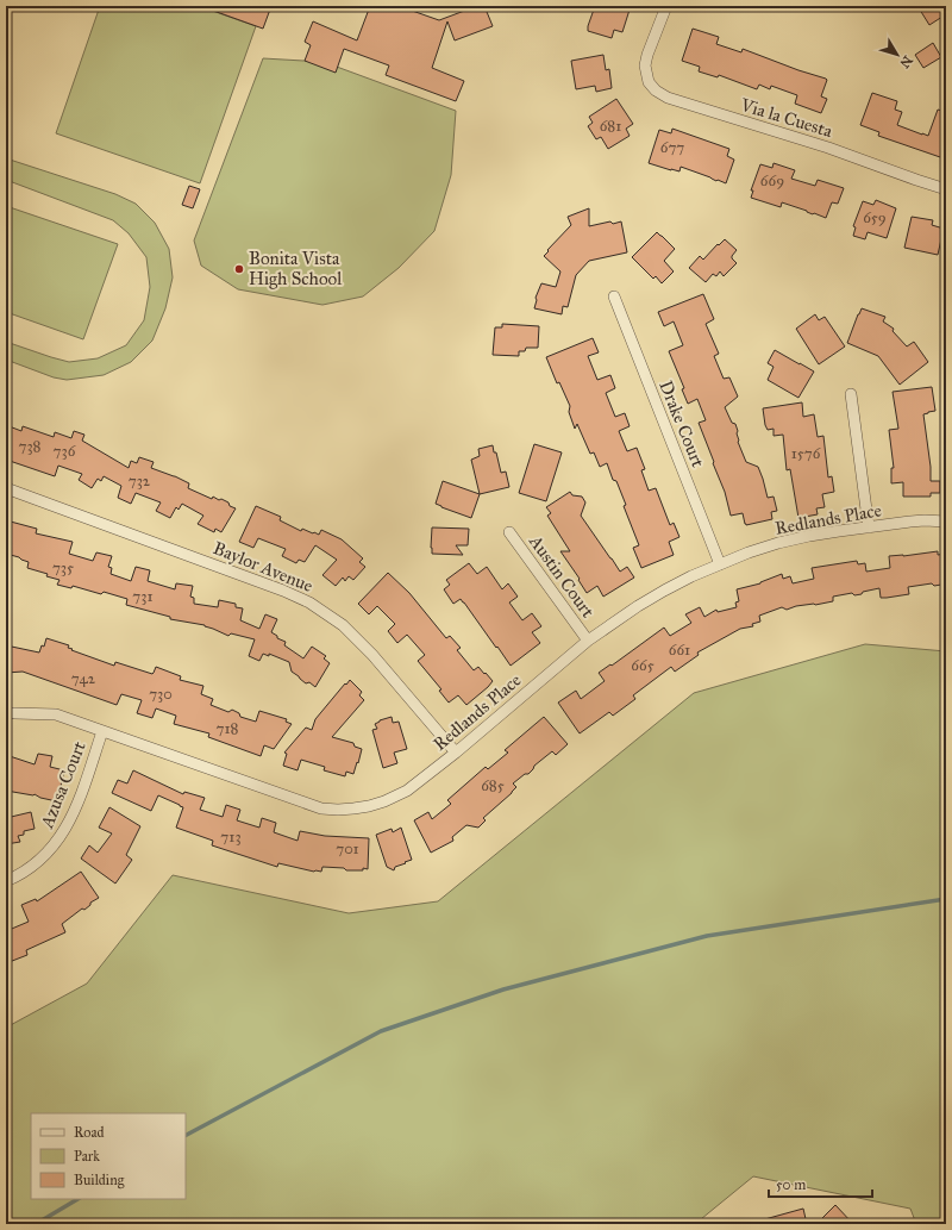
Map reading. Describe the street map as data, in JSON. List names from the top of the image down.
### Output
{
  "streets": {
    "street": [
      "Via la Cuesta",
      "Drake Court",
      "Redlands Place",
      "Baylor Avenue",
      "Austin Court",
      "Azusa Court"
    ]
  },
  "crossings": [
    ["Drake Court", "Redlands Place"],
    ["Redlands Place", "Baylor Avenue"],
    ["Redlands Place", "Austin Court"],
    ["Redlands Place", "Azusa Court"]
  ],
  "places": ["Bonita Vista High School"],
  "house_numbers": [
    "681",
    "677",
    "669",
    "659",
    "738",
    "736",
    "1576",
    "732",
    "735",
    "731",
    "661",
    "665",
    "742",
    "730",
    "718",
    "685",
    "713",
    "701"
  ],
  "legend": ["Road", "Park", "Building"],
  "scale_bar": "50 m",
  "north": "bottom right"
}
